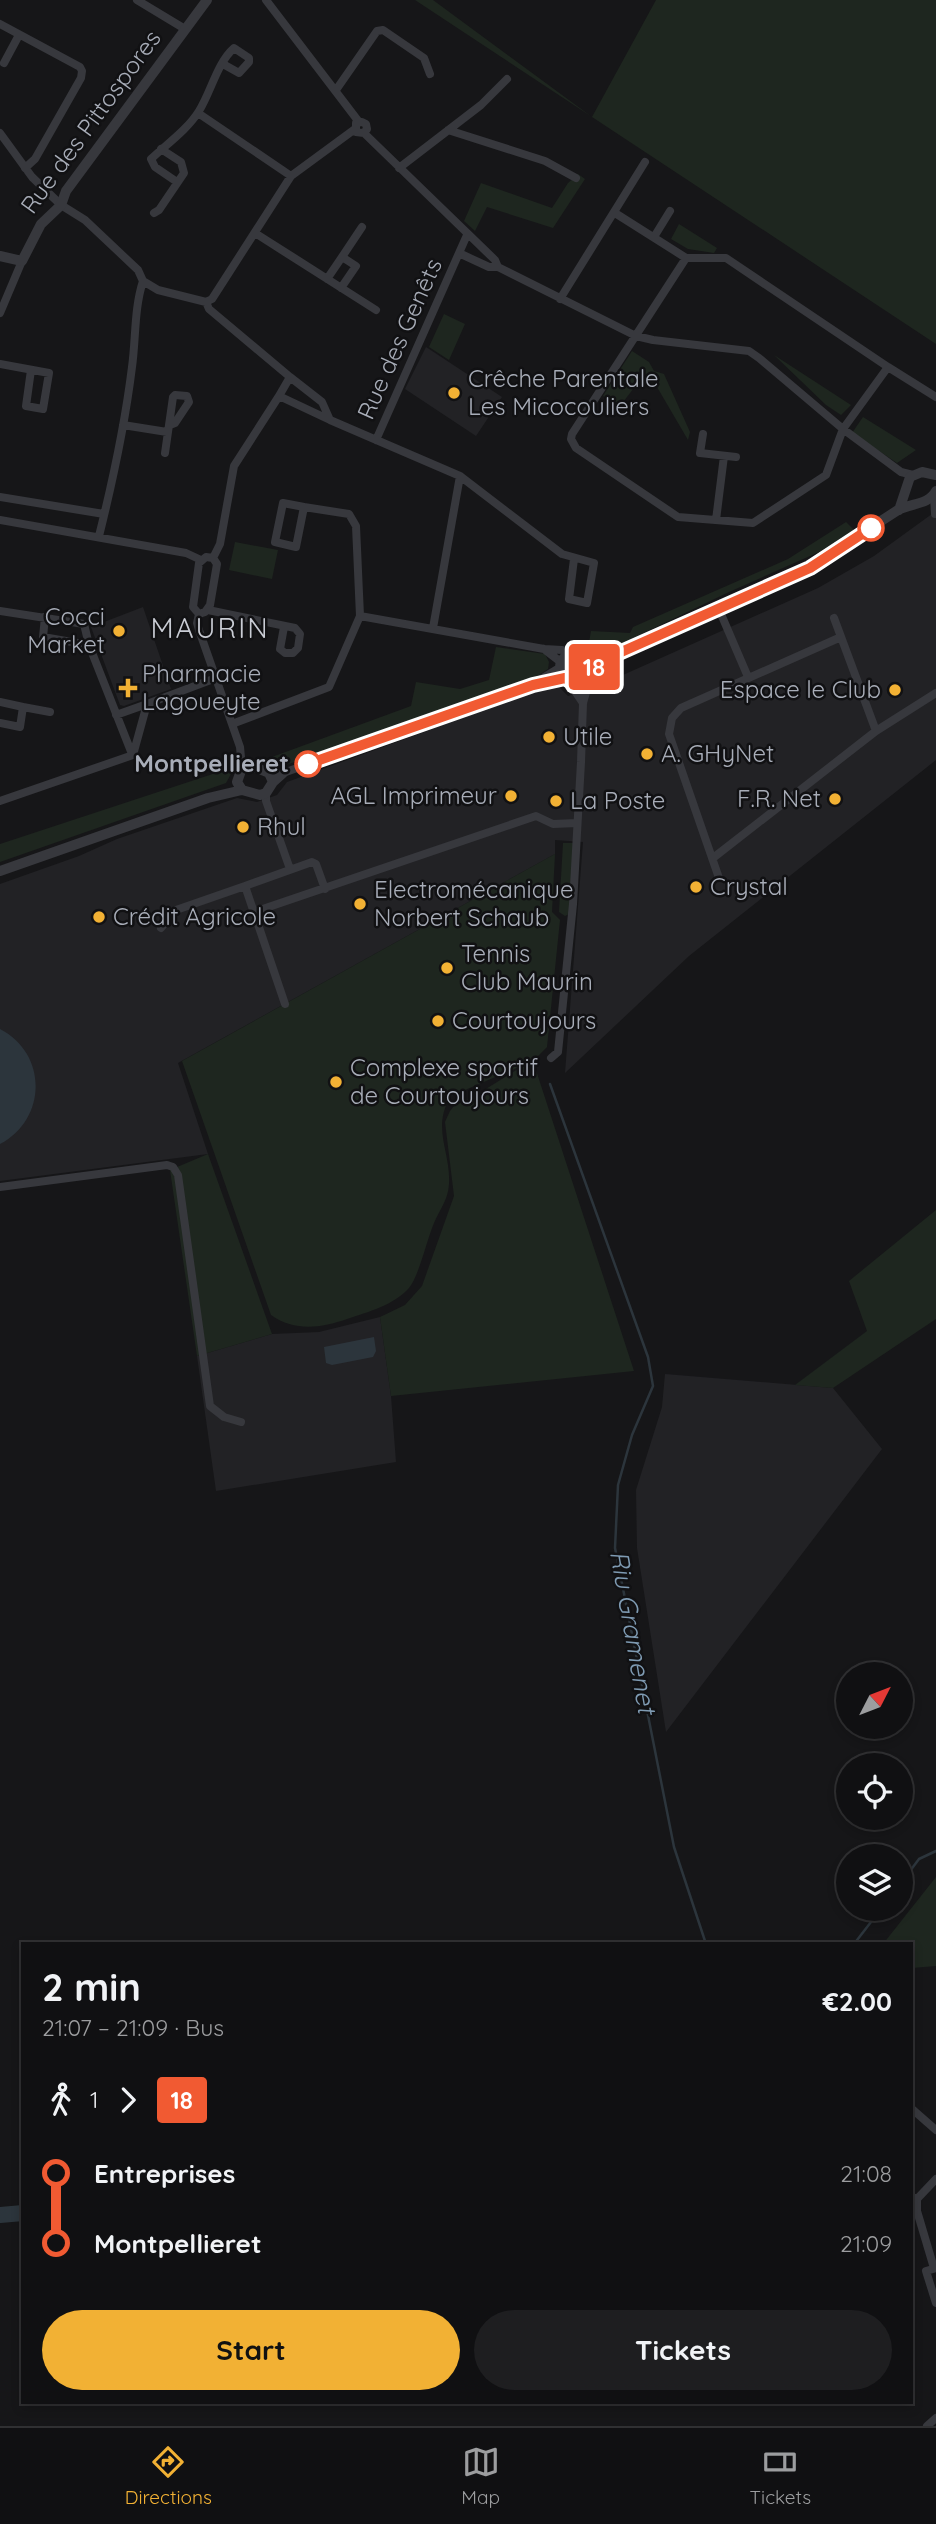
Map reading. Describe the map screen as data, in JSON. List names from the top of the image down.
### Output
{
  "streets": {
    "street": ["Rue des Pittospores", "Rue des Genêts"]
  },
  "districts": ["MAURIN"],
  "water": ["Riu Gramenet"],
  "places": {
    "other": [
      "Crêche Parentale Les Micocouliers",
      "Cocci Market",
      "Espace le Club",
      "Utile",
      "A. GHyNet",
      "Montpellieret",
      "AGL Imprimeur",
      "F.R. Net",
      "La Poste",
      "Rhul",
      "Crystal",
      "Electromécanique Norbert Schaub",
      "Crédit Agricole",
      "Tennis Club Maurin",
      "Courtoujours",
      "Complexe sportif de Courtoujours"
    ],
    "health": ["Pharmacie Lagoueyte"]
  },
  "lines": ["bus line 18"],
  "north": "top right",
  "page": {
    "on_map": "18",
    "heading": ["2 min", "21:07 – 21:09 · Bus", "€2.00"],
    "legs": ["1", "18"],
    "list": [
      {
        "name": "Entreprises",
        "value": "21:08"
      },
      {
        "name": "Montpellieret",
        "value": "21:09"
      }
    ],
    "buttons": ["Start", "Tickets"],
    "tabs": ["Directions", "Map", "Tickets"]
  }
}
